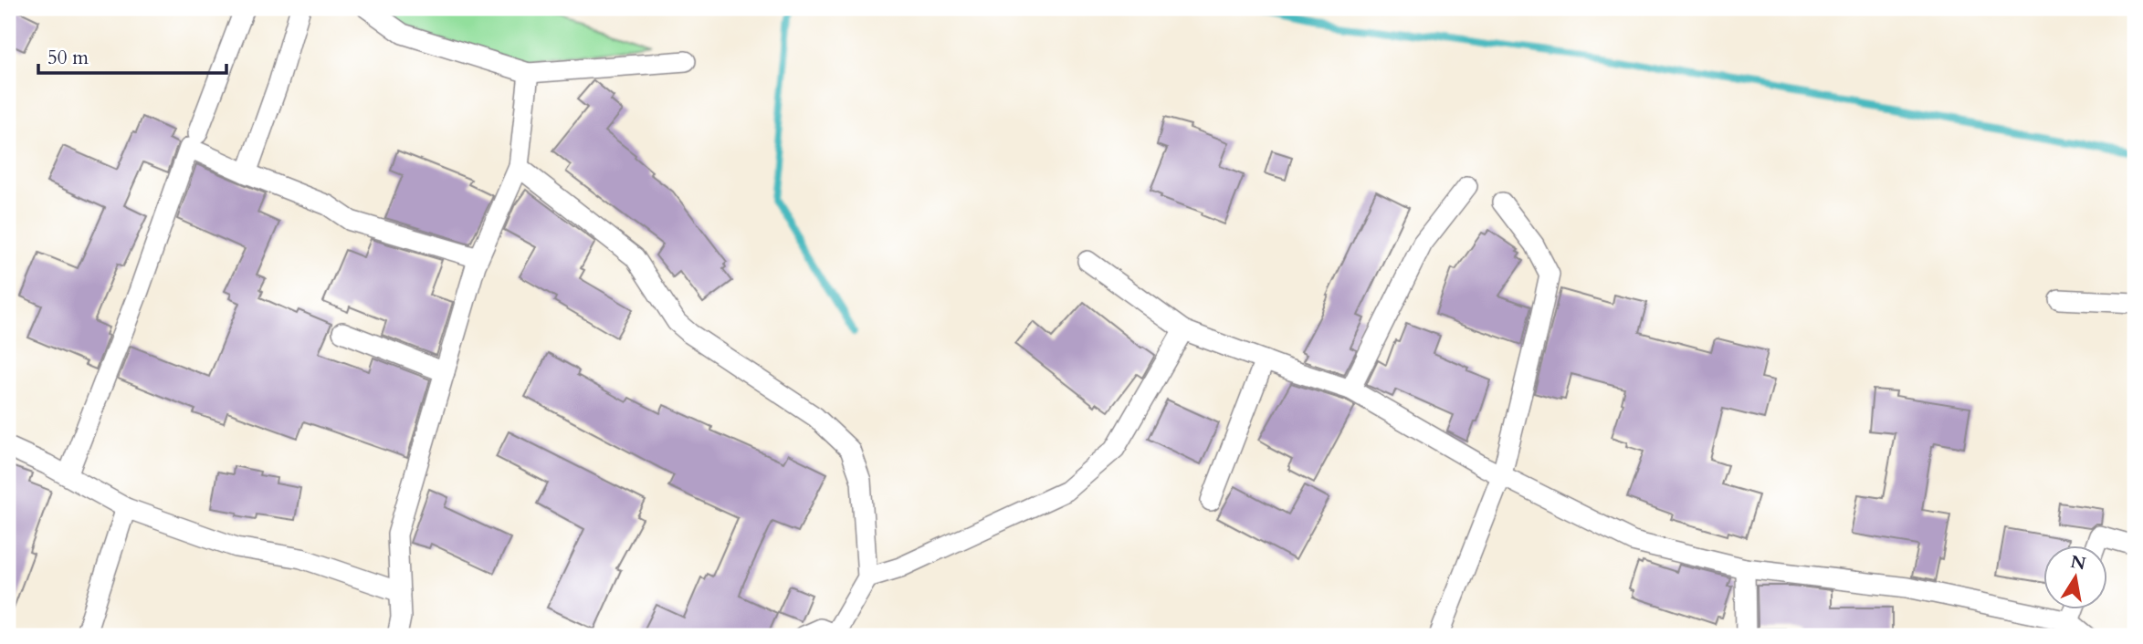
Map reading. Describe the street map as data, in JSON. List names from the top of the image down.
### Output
{
  "scale_bar": "50 m",
  "north": "top"
}
